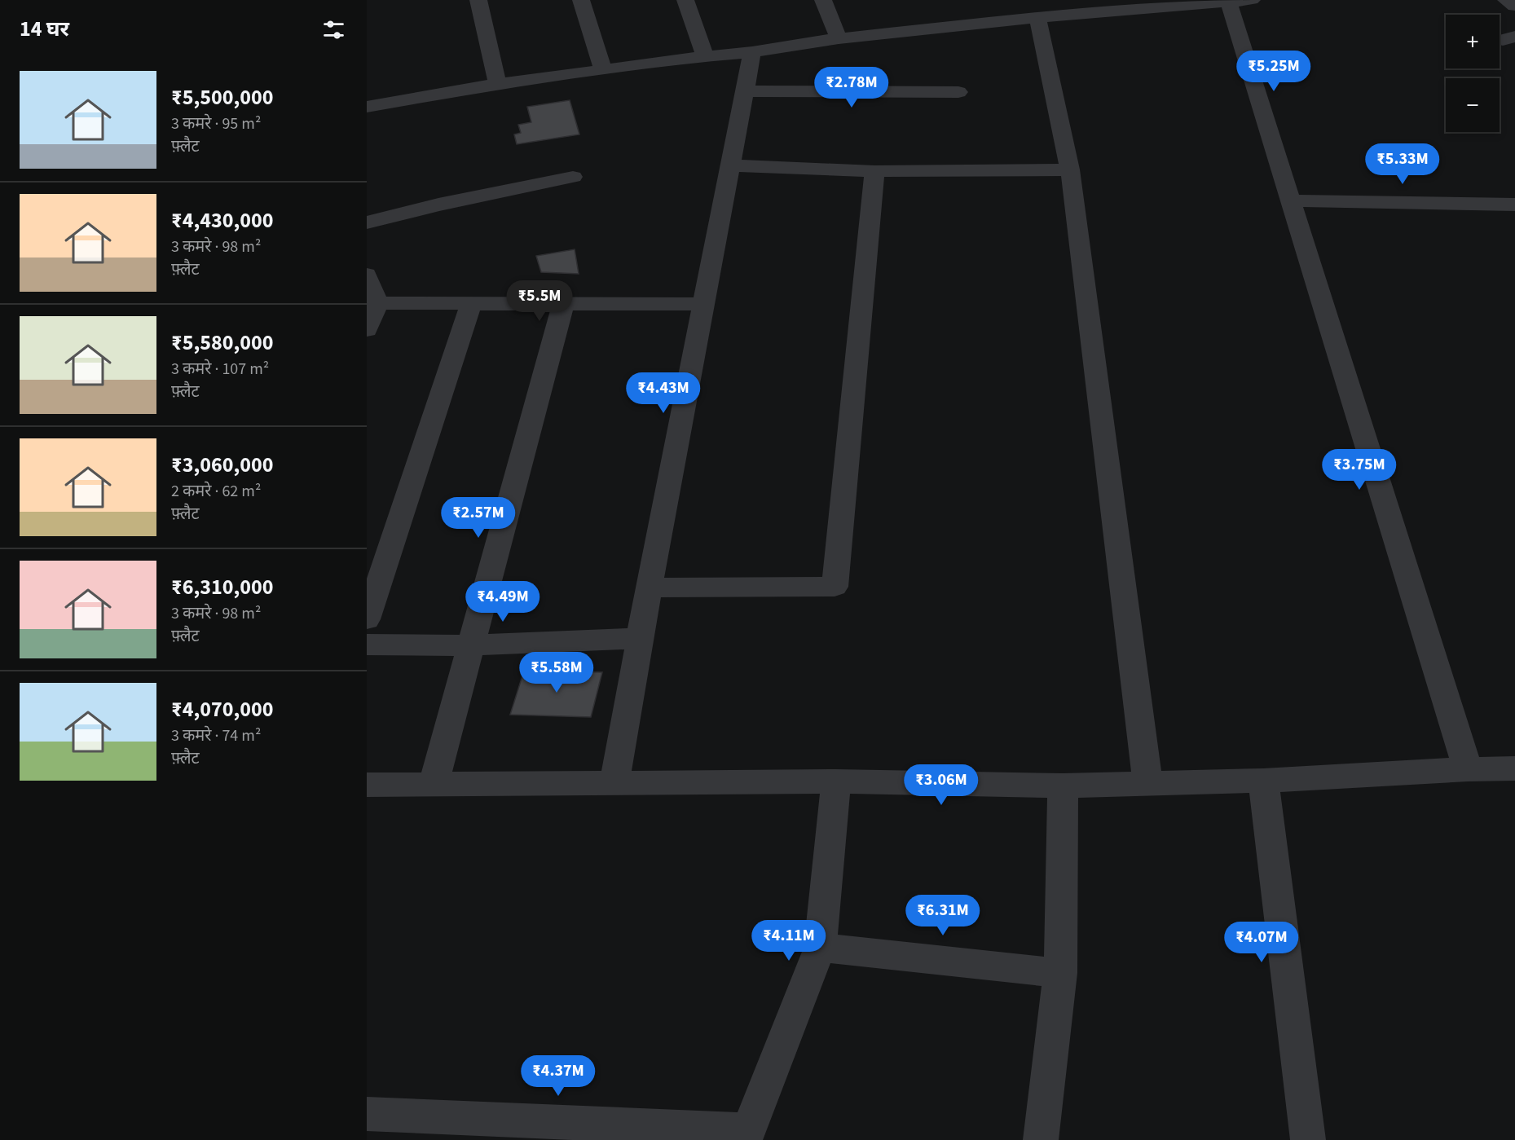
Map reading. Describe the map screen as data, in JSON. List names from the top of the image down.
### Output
{
  "page": {
    "heading": "14 घर",
    "map_buttons": ["+", "−"],
    "price": [
      "₹5.25M",
      "₹2.78M",
      "₹5.33M",
      "₹5.5M",
      "₹4.43M",
      "₹3.75M",
      "₹2.57M",
      "₹4.49M",
      "₹5.58M",
      "₹3.06M",
      "₹6.31M",
      "₹4.11M",
      "₹4.07M",
      "₹4.37M"
    ],
    "list": [
      {
        "name": "₹5,500,000",
        "note": "3 कमरे · 95 m² · फ़्लैट"
      },
      {
        "name": "₹4,430,000",
        "note": "3 कमरे · 98 m² · फ़्लैट"
      },
      {
        "name": "₹5,580,000",
        "note": "3 कमरे · 107 m² · फ़्लैट"
      },
      {
        "name": "₹3,060,000",
        "note": "2 कमरे · 62 m² · फ़्लैट"
      },
      {
        "name": "₹6,310,000",
        "note": "3 कमरे · 98 m² · फ़्लैट"
      },
      {
        "name": "₹4,070,000",
        "note": "3 कमरे · 74 m² · फ़्लैट"
      }
    ]
  }
}
